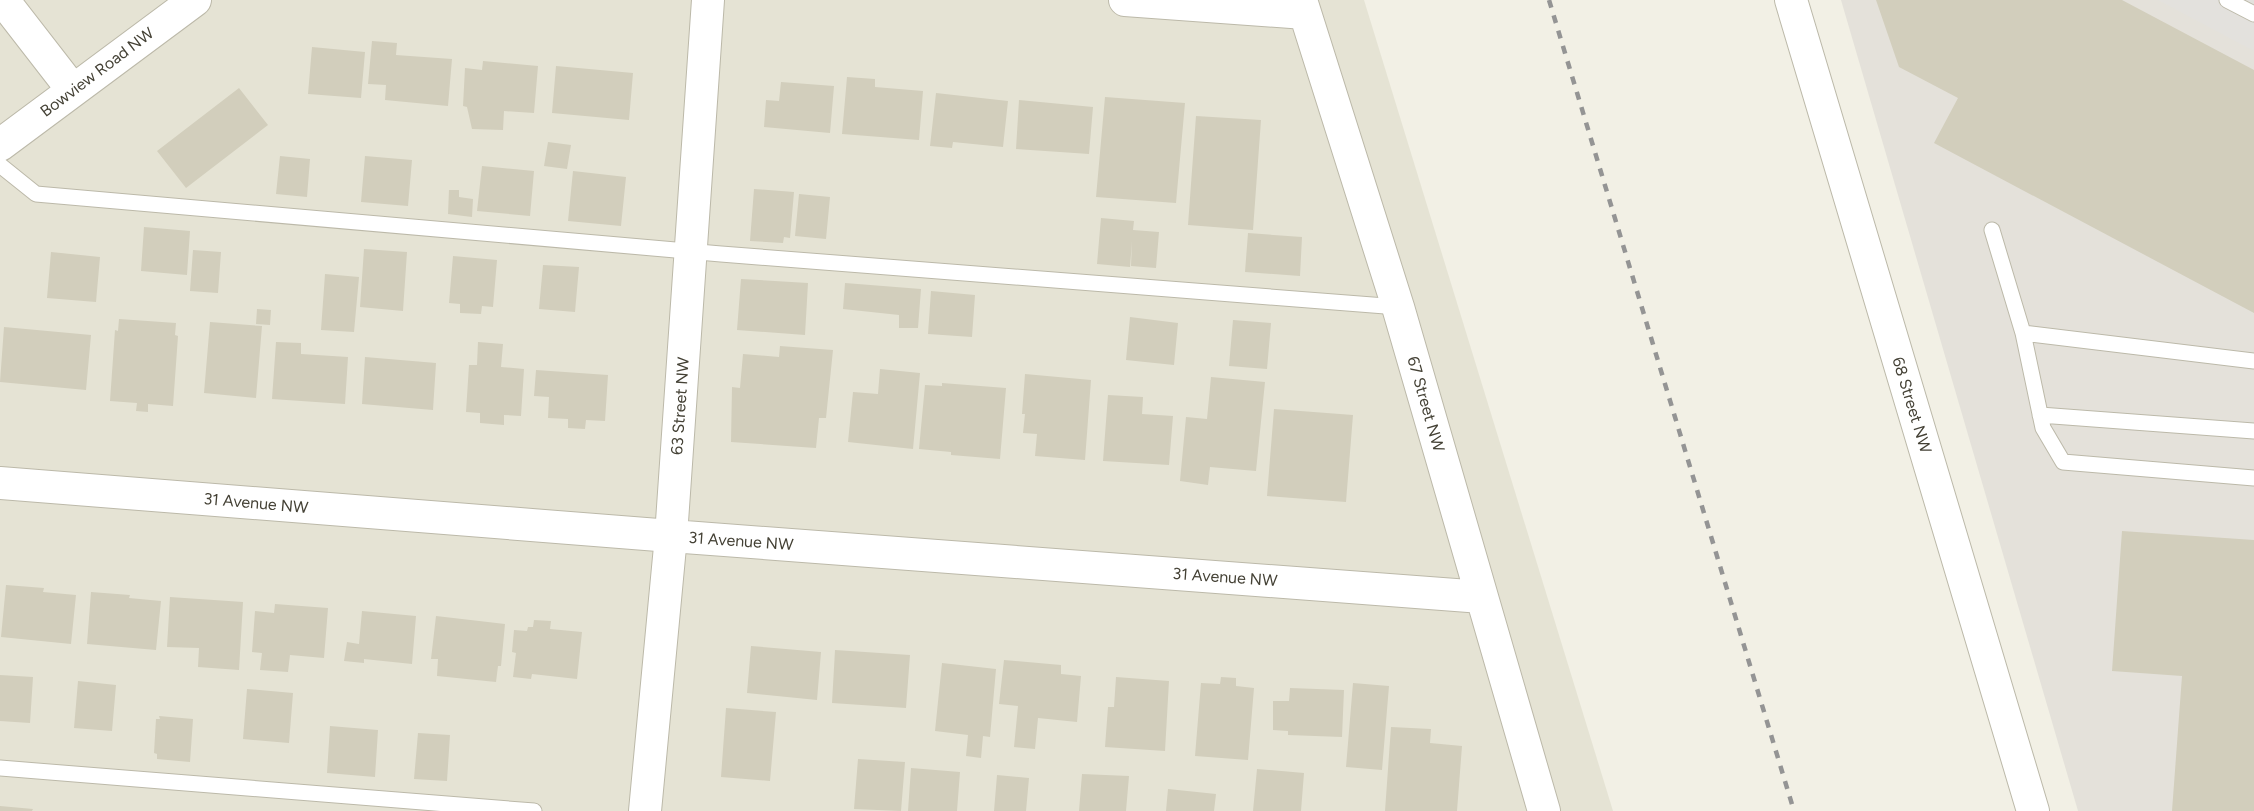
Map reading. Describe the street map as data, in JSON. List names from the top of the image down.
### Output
{
  "streets": {
    "street": [
      "Bowview Road NW",
      "67 Street NW",
      "68 Street NW",
      "63 Street NW",
      "31 Avenue NW"
    ]
  },
  "crossings": [
    ["67 Street NW", "31 Avenue NW"],
    ["63 Street NW", "31 Avenue NW"]
  ]
}
